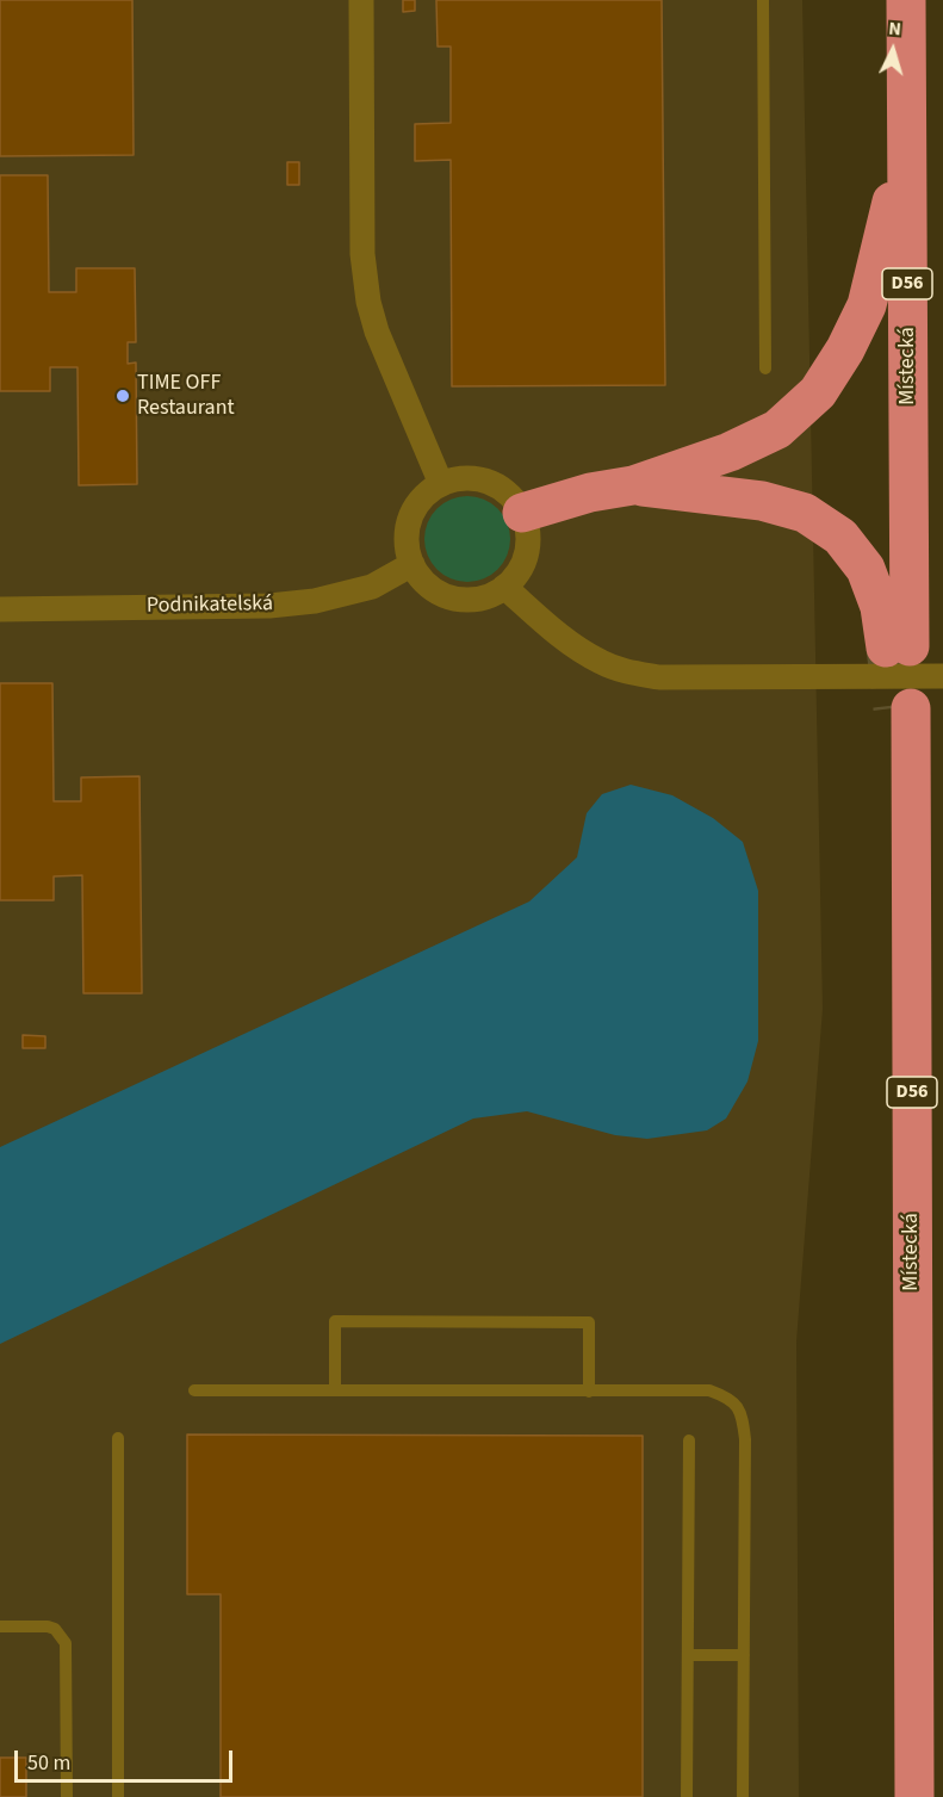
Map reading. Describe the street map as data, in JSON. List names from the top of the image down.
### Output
{
  "streets": {
    "highway": ["D56", "Místecká"],
    "street": ["Podnikatelská"]
  },
  "places": ["TIME OFF Restaurant"],
  "scale_bar": "50 m",
  "north": "top"
}
